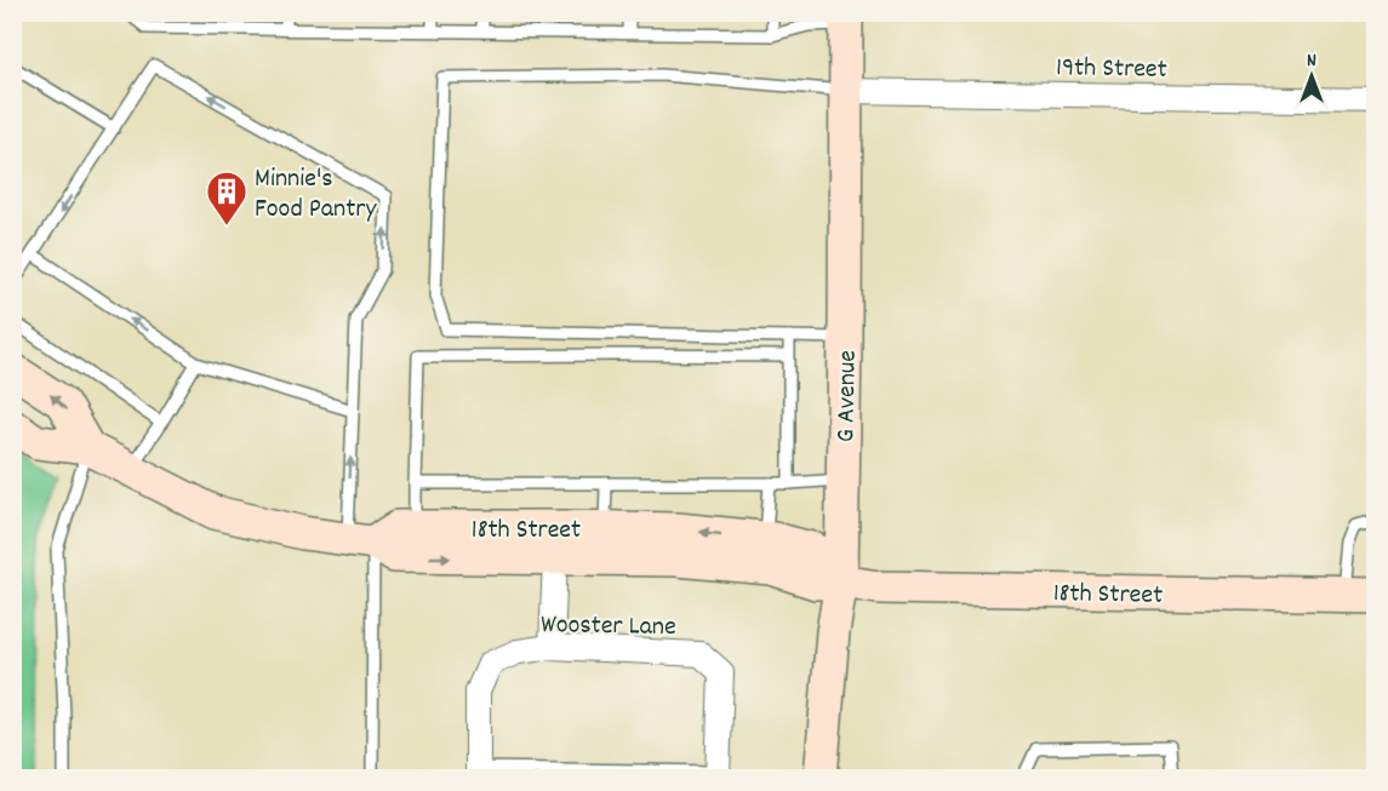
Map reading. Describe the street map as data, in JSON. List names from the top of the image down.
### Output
{
  "streets": {
    "street": [
      "19th Street",
      "G Avenue",
      "18th Street",
      "Wooster Lane"
    ]
  },
  "crossings": [
    ["19th Street", "G Avenue"],
    ["G Avenue", "18th Street"]
  ],
  "places": {
    "building": ["Minnie's Food Pantry"]
  },
  "north": "top"
}
